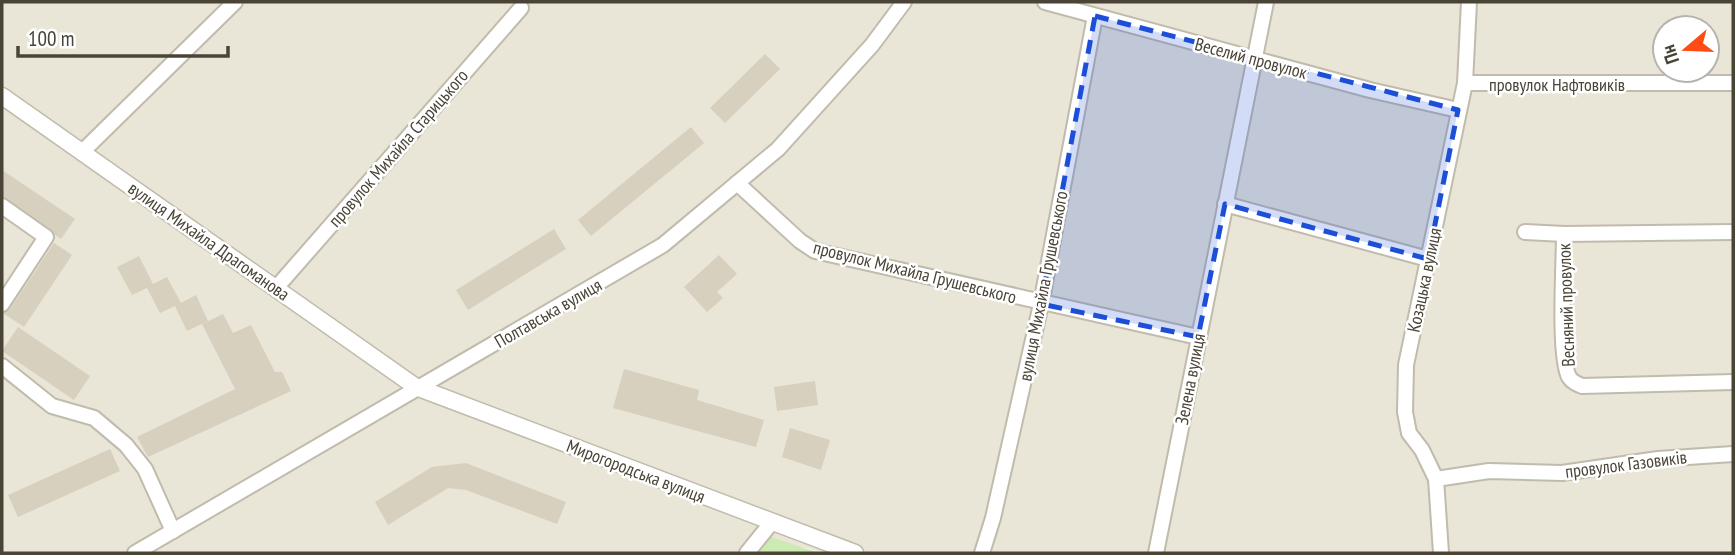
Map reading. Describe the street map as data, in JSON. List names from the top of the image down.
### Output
{
  "streets": {
    "street": [
      "Веселий провулок",
      "провулок Нафтовиків",
      "провулок Михайла Старицького",
      "вулиця Михайла Драгоманова",
      "провулок Михайла Грушевського",
      "Козацька вулиця",
      "вулиця Михайла Грушевського",
      "Весняний провулок",
      "Полтавська вулиця",
      "Зелена вулиця",
      "провулок Газовиків",
      "Мирогородська вулиця"
    ]
  },
  "crossings": [
    ["Веселий провулок", "Козацька вулиця"],
    ["Веселий провулок", "вулиця Михайла Грушевського"],
    ["Веселий провулок", "Зелена вулиця"],
    ["провулок Нафтовиків", "Козацька вулиця"],
    ["провулок Михайла Старицького", "вулиця Михайла Драгоманова"],
    ["вулиця Михайла Драгоманова", "Полтавська вулиця"],
    ["вулиця Михайла Драгоманова", "Мирогородська вулиця"],
    ["провулок Михайла Грушевського", "вулиця Михайла Грушевського"],
    ["провулок Михайла Грушевського", "Полтавська вулиця"],
    ["провулок Михайла Грушевського", "Зелена вулиця"],
    ["Козацька вулиця", "провулок Газовиків"],
    ["Полтавська вулиця", "Мирогородська вулиця"]
  ],
  "scale_bar": "100 m",
  "north": "left"
}
